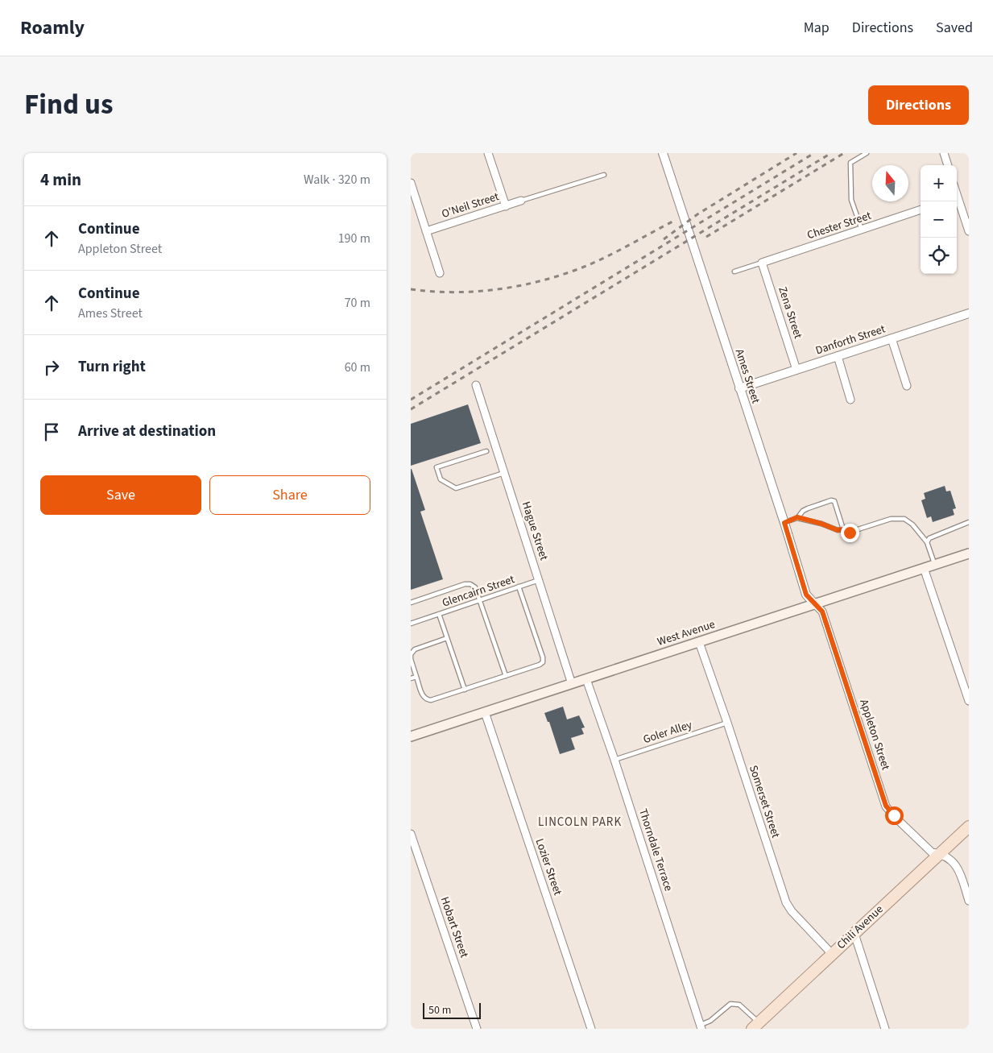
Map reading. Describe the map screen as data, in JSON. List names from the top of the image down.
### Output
{
  "streets": {
    "main road": ["West Avenue", "Chili Avenue"],
    "street": [
      "O'Neil Street",
      "Chester Street",
      "Zena Street",
      "Danforth Street",
      "Ames Street",
      "Hague Street",
      "Appleton Street",
      "Somerset Street",
      "Thorndale Terrace",
      "Lozier Street",
      "Hobart Street"
    ],
    "lane": ["Glencairn Street", "Goler Alley"]
  },
  "crossings": [
    ["Chester Street", "Zena Street"],
    ["Zena Street", "Danforth Street"],
    ["Danforth Street", "Ames Street"],
    ["Ames Street", "West Avenue"],
    ["Ames Street", "Appleton Street"],
    ["Hague Street", "Glencairn Street"],
    ["Hague Street", "West Avenue"],
    ["West Avenue", "Appleton Street"],
    ["West Avenue", "Somerset Street"],
    ["West Avenue", "Thorndale Terrace"],
    ["West Avenue", "Lozier Street"],
    ["Goler Alley", "Somerset Street"],
    ["Goler Alley", "Thorndale Terrace"],
    ["Appleton Street", "Chili Avenue"],
    ["Somerset Street", "Chili Avenue"]
  ],
  "districts": ["LINCOLN PARK"],
  "scale_bar": "50 m",
  "north": "top",
  "page": {
    "header": "Roamly",
    "nav": ["Map", "Directions", "Saved"],
    "title": "Find us",
    "buttons": [
      "Directions",
      ["Save", "Share"]
    ],
    "heading": ["4 min", "Walk · 320 m"],
    "map_buttons": ["+", "−"],
    "list": [
      ["Continue", "Appleton Street", "190 m"],
      ["Continue", "Ames Street", "70 m"],
      ["Turn right", "60 m"],
      "Arrive at destination"
    ],
    "scale": "50 m"
  }
}
